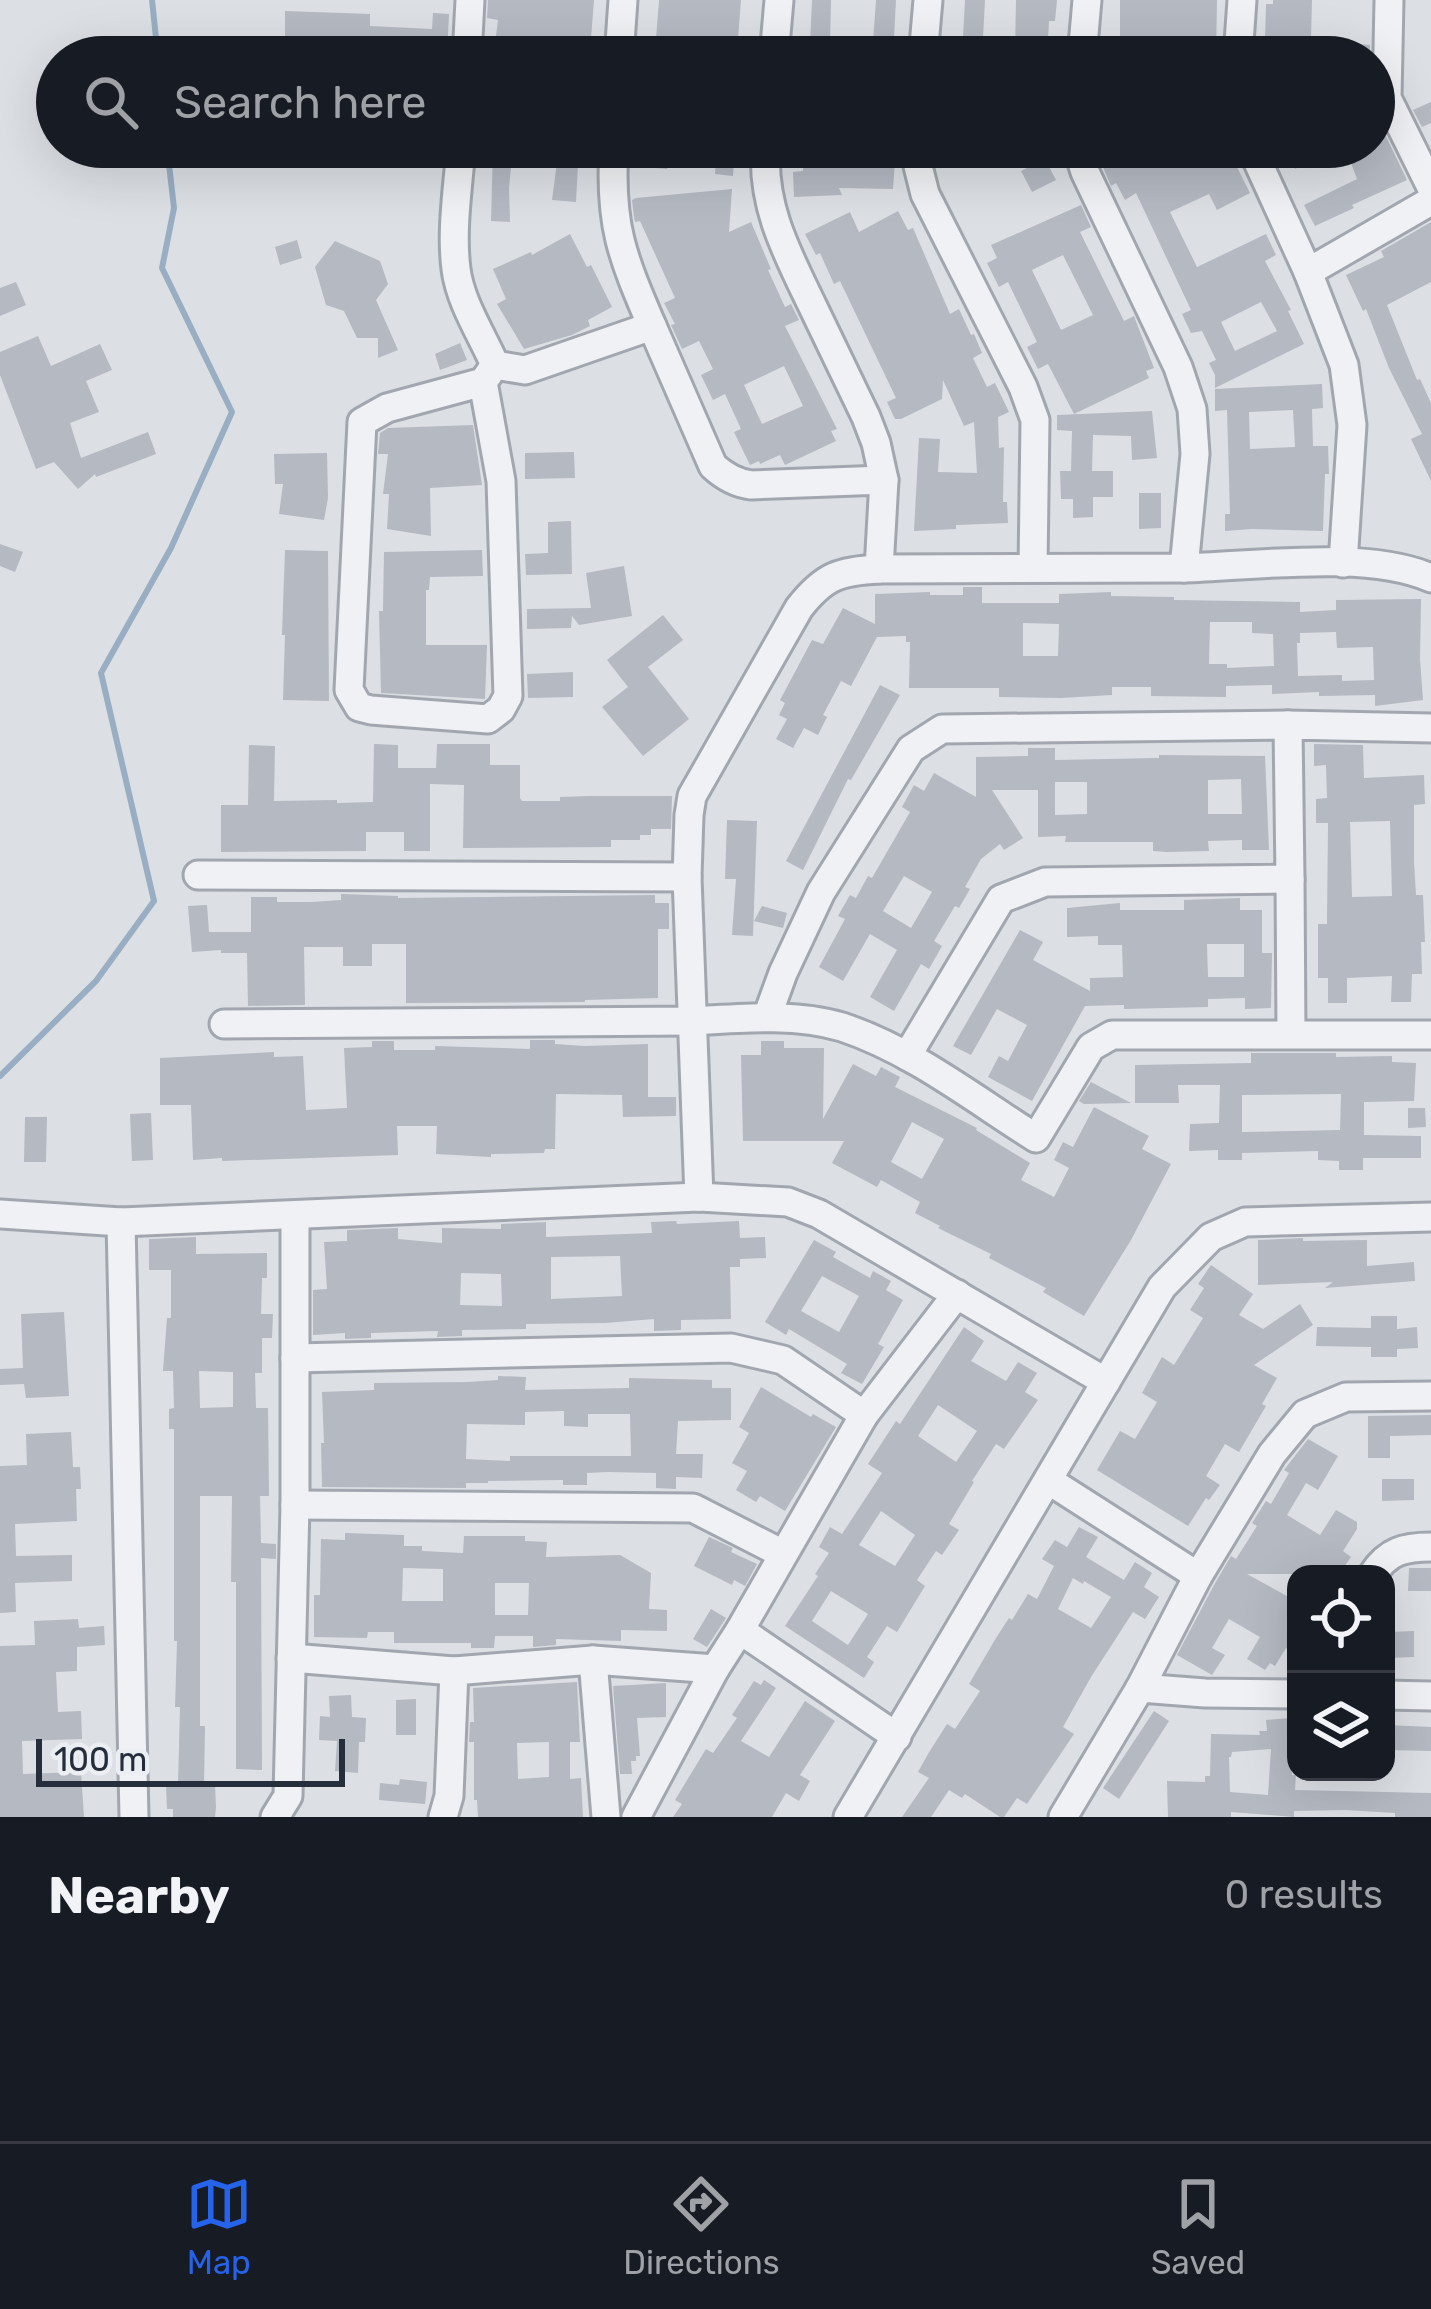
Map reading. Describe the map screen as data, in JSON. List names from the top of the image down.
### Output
{
  "scale_bar": "100 m",
  "page": {
    "search": "Search here",
    "scale": "100 m",
    "heading": ["Nearby", "0 results"],
    "nav": ["Map", "Directions", "Saved"]
  }
}
